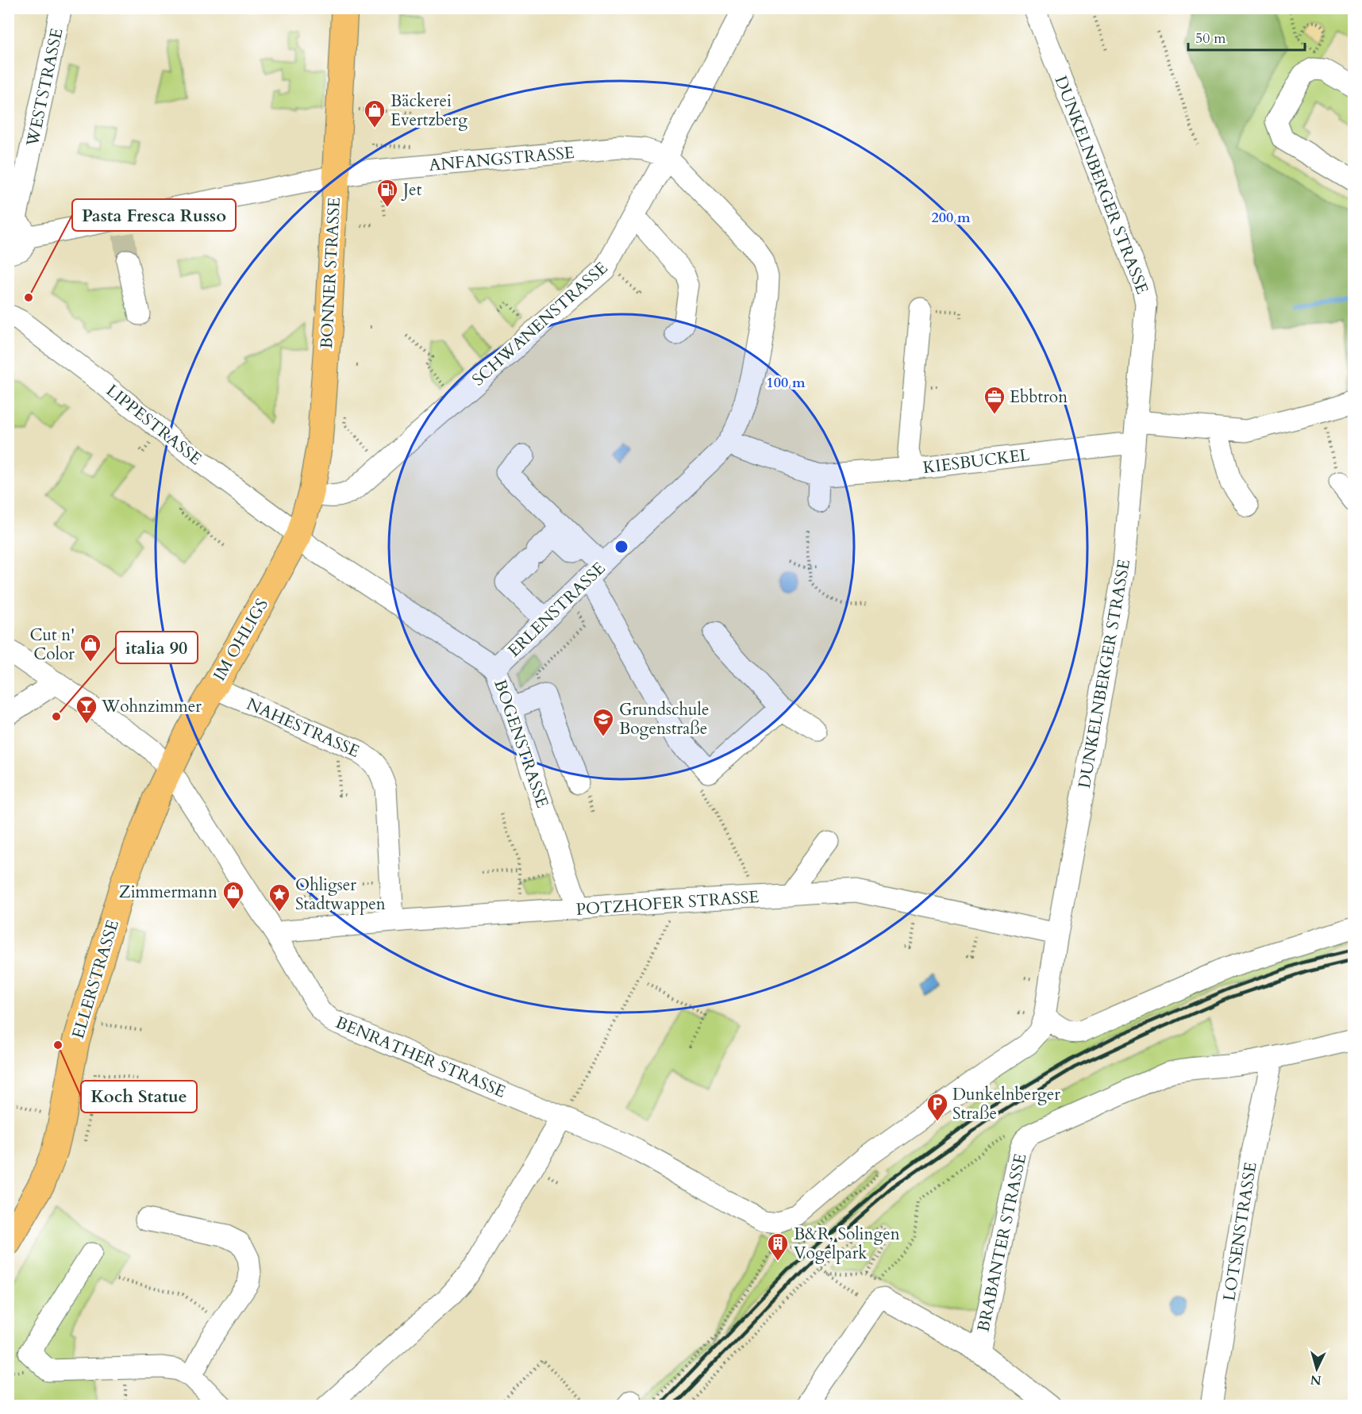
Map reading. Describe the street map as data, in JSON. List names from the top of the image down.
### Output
{
  "streets": {
    "main road": ["BONNER STRASSE", "IM OHLIGS", "ELLERSTRASSE"],
    "street": [
      "WESTSTRASSE",
      "ANFANGSTRASSE",
      "DUNKELNBERGER STRASSE",
      "SCHWANENSTRASSE",
      "LIPPESTRASSE",
      "KIESBUCKEL",
      "ERLENSTRASSE",
      "NAHESTRASSE",
      "BOGENSTRASSE",
      "POTZHOFER STRASSE",
      "BENRATHER STRASSE",
      "LOTSENSTRASSE",
      "BRABANTER STRASSE"
    ]
  },
  "crossings": [
    ["WESTSTRASSE", "ANFANGSTRASSE"],
    ["ANFANGSTRASSE", "BONNER STRASSE"],
    ["ANFANGSTRASSE", "SCHWANENSTRASSE"],
    ["ANFANGSTRASSE", "ERLENSTRASSE"],
    ["DUNKELNBERGER STRASSE", "KIESBUCKEL"],
    ["DUNKELNBERGER STRASSE", "POTZHOFER STRASSE"],
    ["DUNKELNBERGER STRASSE", "BENRATHER STRASSE"],
    ["BONNER STRASSE", "SCHWANENSTRASSE"],
    ["BONNER STRASSE", "LIPPESTRASSE"],
    ["BONNER STRASSE", "IM OHLIGS"],
    ["BONNER STRASSE", "BOGENSTRASSE"],
    ["SCHWANENSTRASSE", "ERLENSTRASSE"],
    ["LIPPESTRASSE", "IM OHLIGS"],
    ["LIPPESTRASSE", "BOGENSTRASSE"],
    ["KIESBUCKEL", "ERLENSTRASSE"],
    ["ERLENSTRASSE", "BOGENSTRASSE"],
    ["IM OHLIGS", "NAHESTRASSE"],
    ["IM OHLIGS", "BOGENSTRASSE"],
    ["IM OHLIGS", "ELLERSTRASSE"],
    ["IM OHLIGS", "BENRATHER STRASSE"],
    ["NAHESTRASSE", "POTZHOFER STRASSE"],
    ["BOGENSTRASSE", "POTZHOFER STRASSE"],
    ["POTZHOFER STRASSE", "BENRATHER STRASSE"],
    ["ELLERSTRASSE", "BENRATHER STRASSE"],
    ["LOTSENSTRASSE", "BRABANTER STRASSE"]
  ],
  "places": {
    "shop": ["Bäckerei Evertzberg", "Cut n' Color", "Zimmermann"],
    "fuel station": ["Jet"],
    "other": ["Pasta Fresca Russo", "italia 90", "Koch Statue"],
    "office": ["Ebbtron"],
    "bar": ["Wohnzimmer"],
    "school or university": ["Grundschule Bogenstraße"],
    "place": ["Ohligser Stadtwappen"],
    "parking": ["Dunkelnberger Straße"],
    "building": ["B&R, Solingen Vogelpark"]
  },
  "scale_bar": "50 m",
  "north": "bottom",
  "rings": ["200 m", "100 m"]
}
